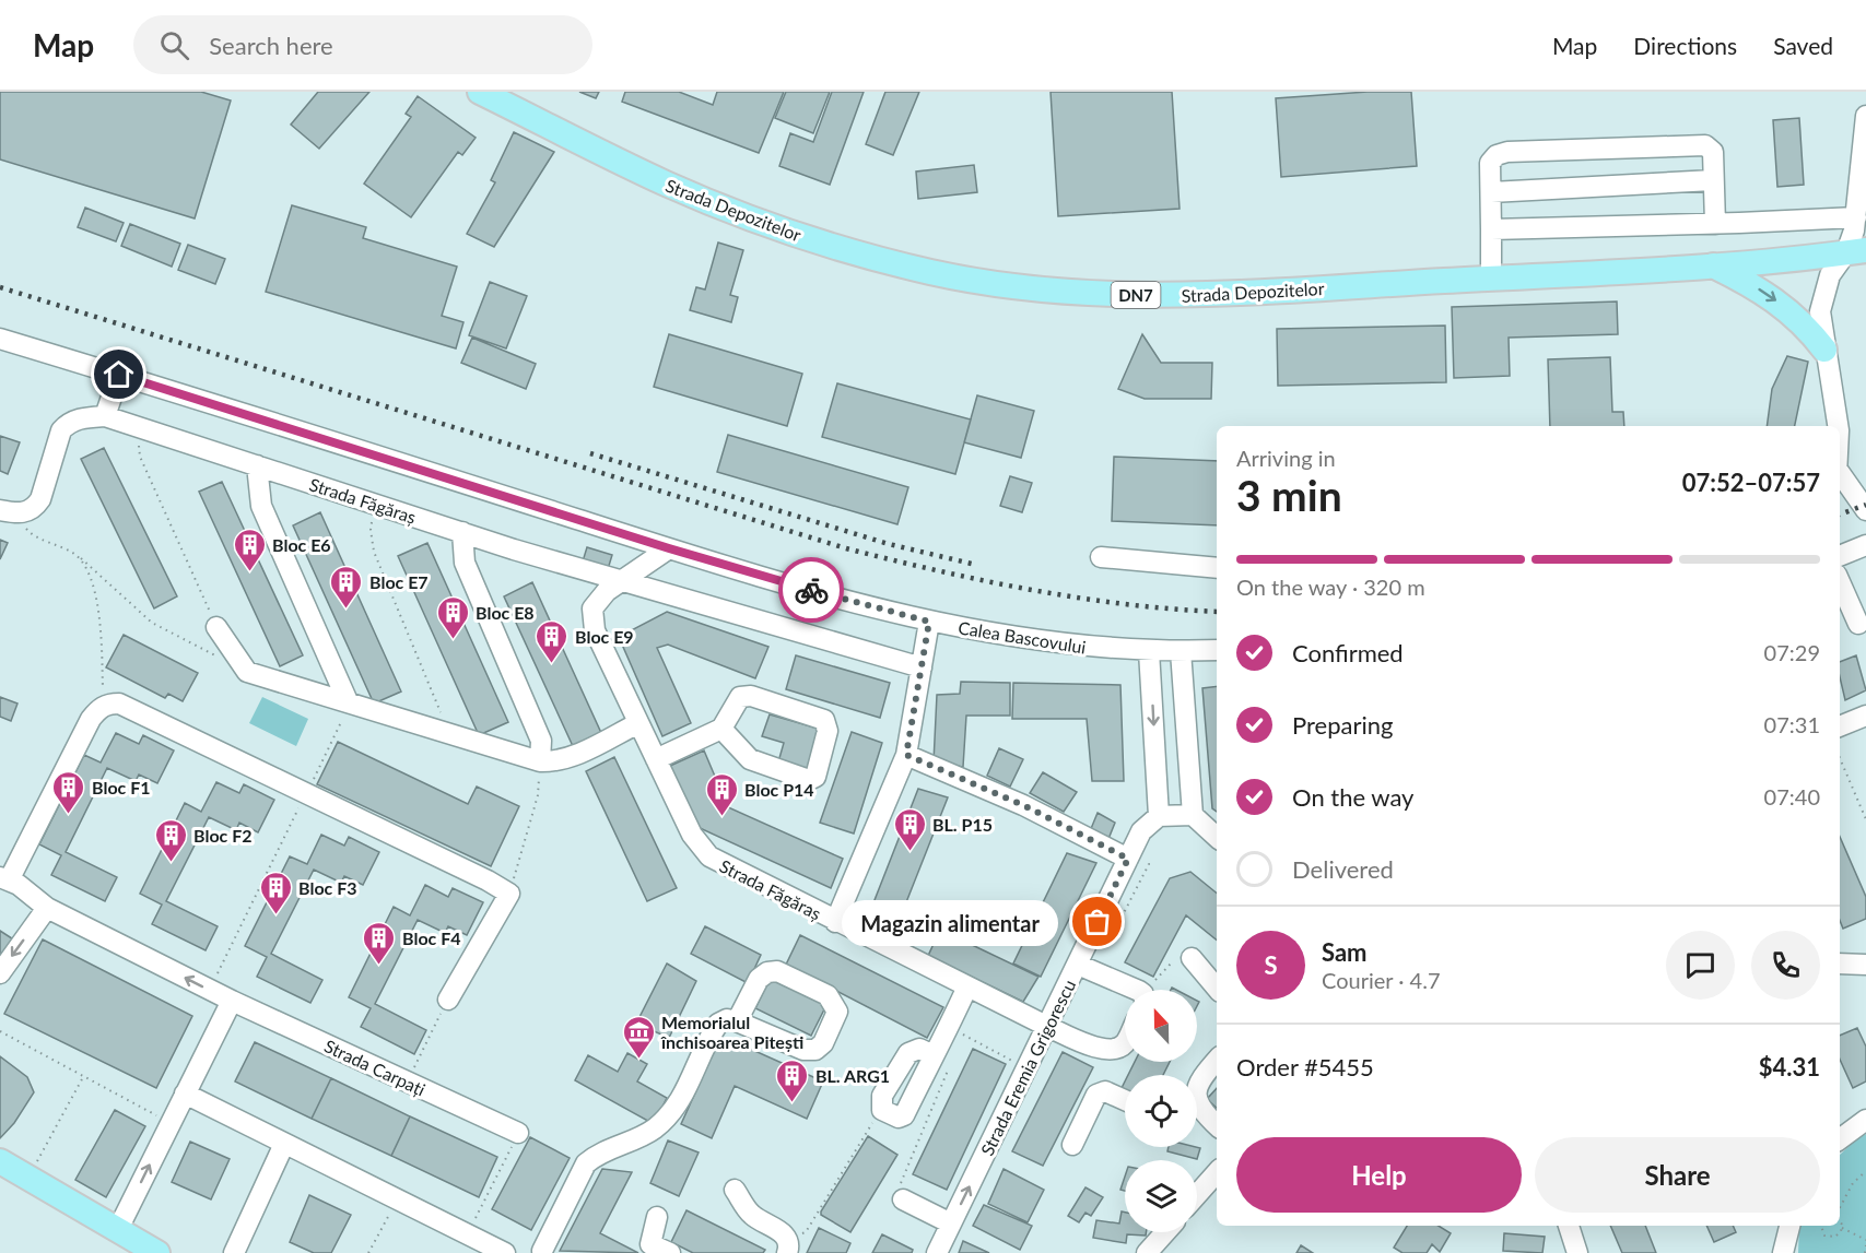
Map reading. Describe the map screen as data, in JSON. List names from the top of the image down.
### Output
{
  "streets": {
    "main road": ["Strada Depozitelor", "DN7"],
    "street": [
      "Strada Făgăraș",
      "Calea Bascovului",
      "Strada Carpați",
      "Strada Eremia Grigorescu"
    ]
  },
  "crossings": [
    ["Strada Făgăraș", "Calea Bascovului"],
    ["Strada Făgăraș", "Strada Eremia Grigorescu"]
  ],
  "one_way": ["Strada Eremia Grigorescu"],
  "places": {
    "building": [
      "Bloc E6",
      "Bloc E7",
      "Bloc E8",
      "Bloc E9",
      "Bloc F1",
      "Bloc P14",
      "BL. P15",
      "Bloc F2",
      "Bloc F3",
      "Bloc F4",
      "BL. ARG1"
    ],
    "other": ["Magazin alimentar"],
    "museum": ["Memorialul închisoarea Pitești"]
  },
  "north": "top",
  "page": {
    "header": "Map",
    "search": "Search here",
    "nav": ["Map", "Directions", "Saved"],
    "heading": ["3 min", "Arriving in", "07:52–07:57"],
    "panel": [
      "Sam",
      "Courier · 4.7",
      "Order #5455",
      "$4.31"
    ],
    "bar": "On the way · 320 m",
    "list": [
      ["Confirmed", "07:29"],
      ["Preparing", "07:31"],
      ["On the way", "07:40"],
      "Delivered"
    ],
    "bubble": "Magazin alimentar",
    "round": "S",
    "buttons": ["Help", "Share"]
  }
}
